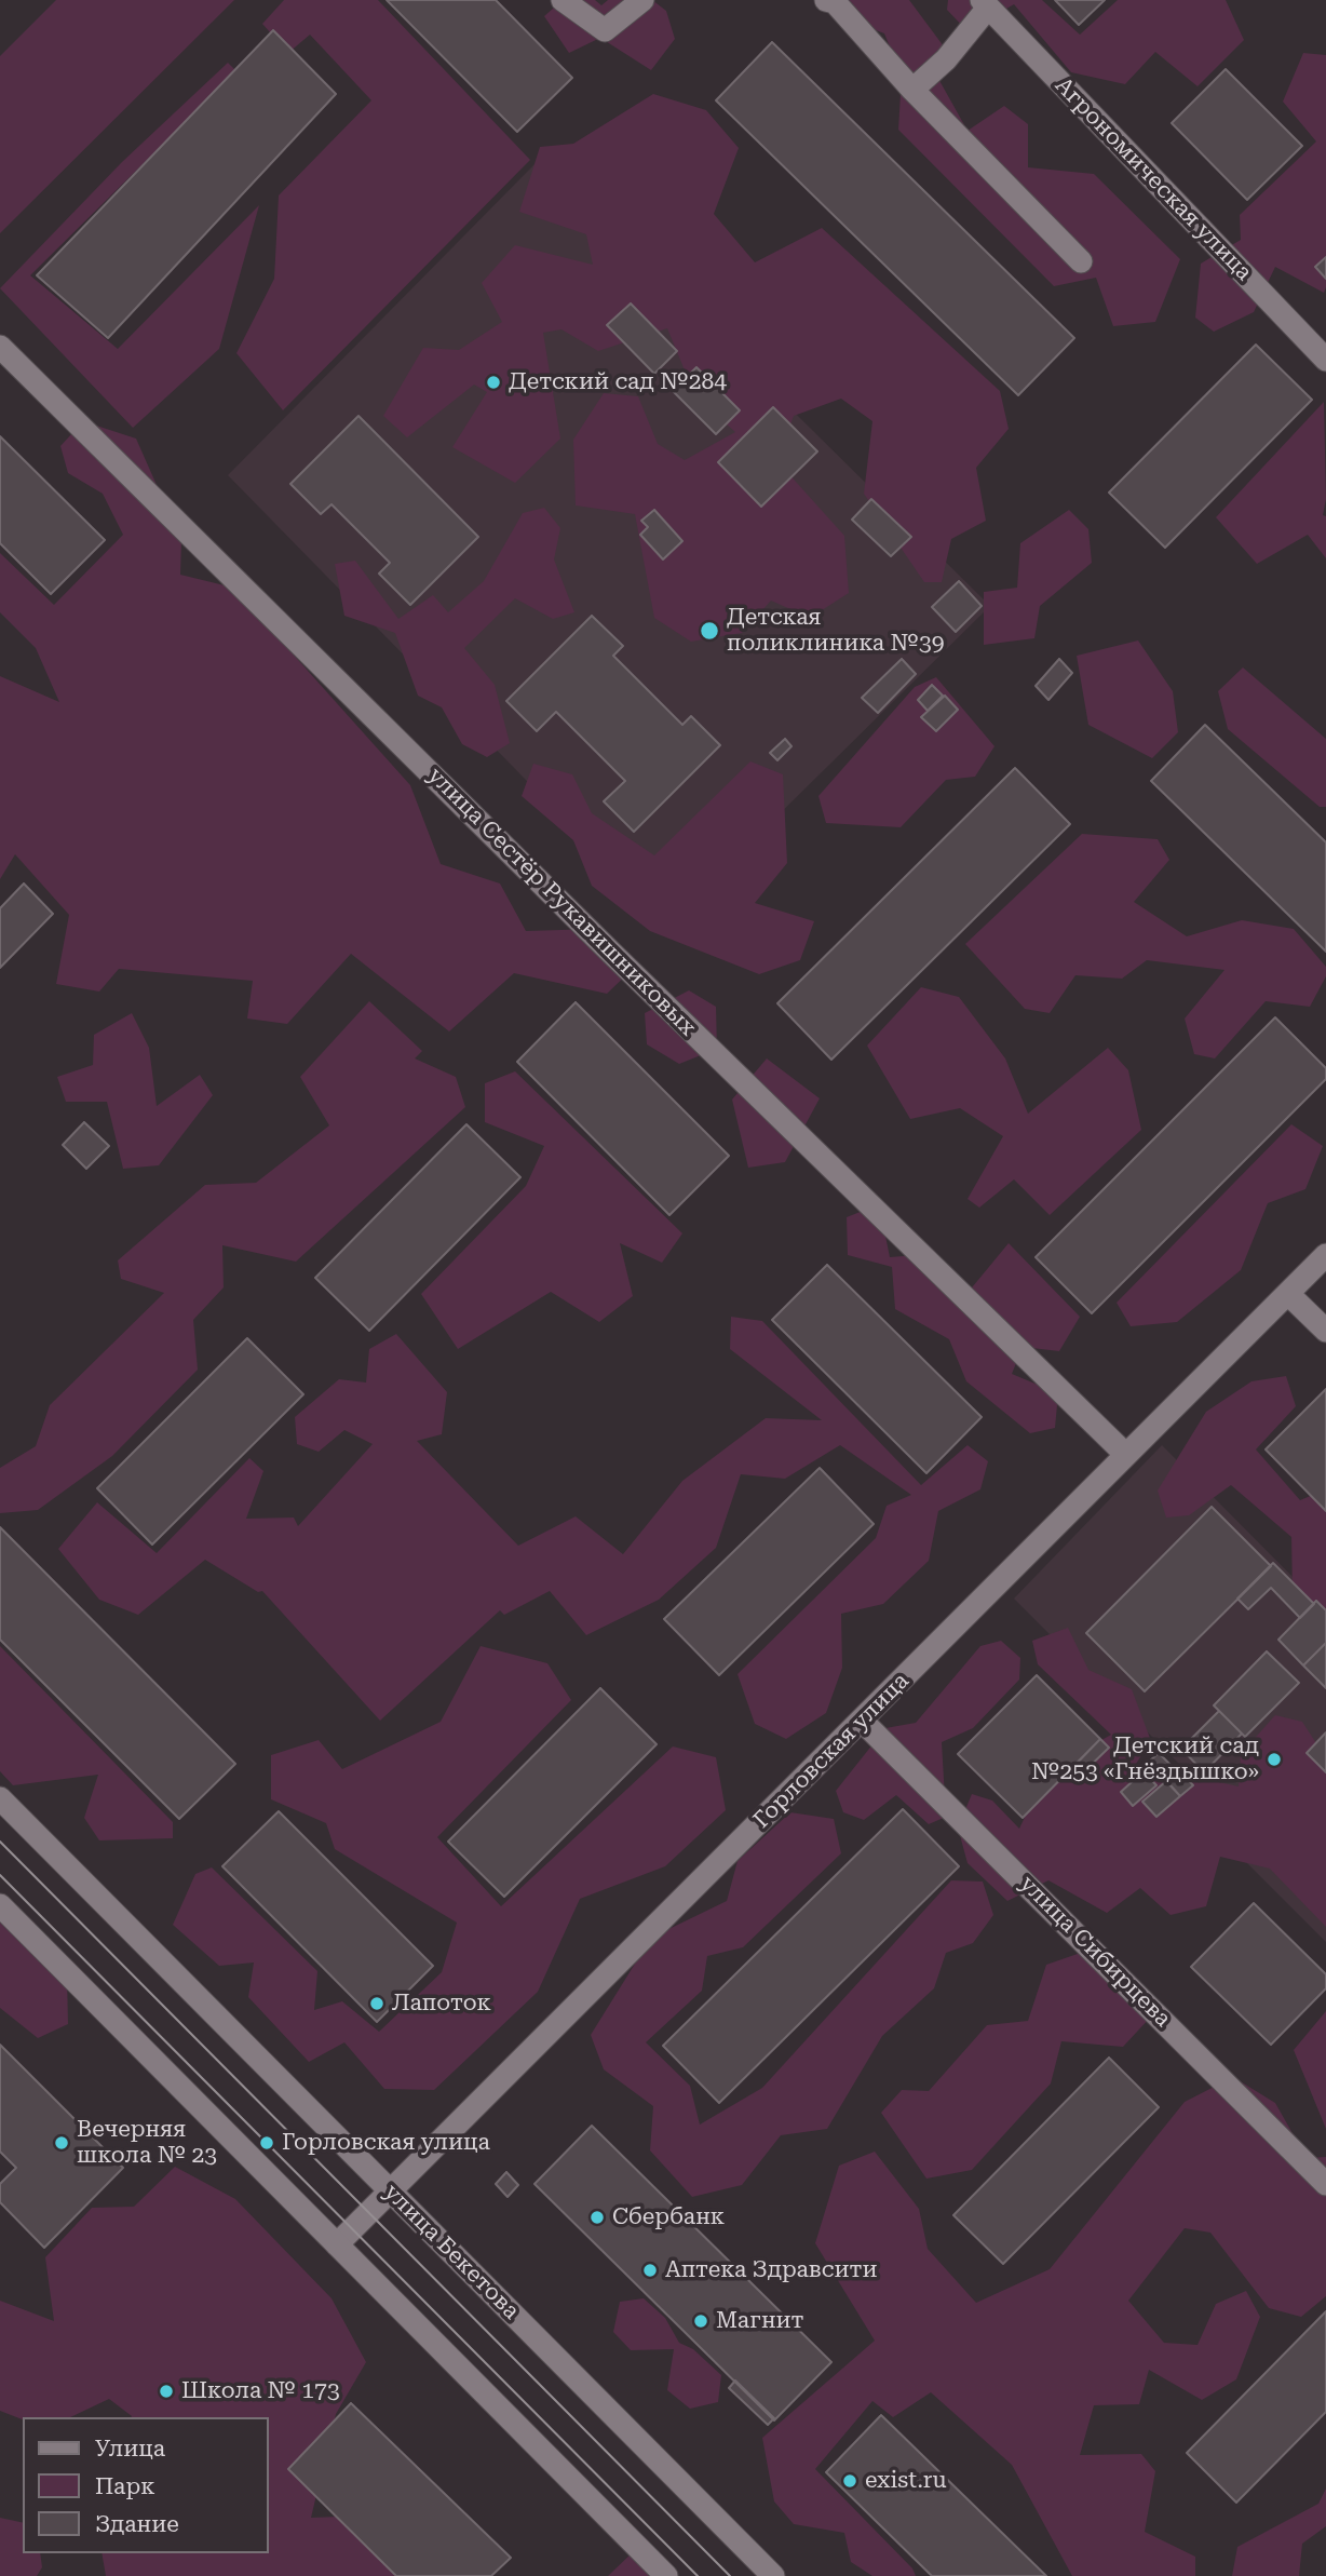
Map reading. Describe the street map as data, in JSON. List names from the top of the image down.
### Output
{
  "streets": {
    "street": [
      "Агрономическая улица",
      "улица Сестёр Рукавишниковых",
      "Горловская улица",
      "улица Сибирцева",
      "улица Бекетова"
    ]
  },
  "crossings": [
    ["улица Сестёр Рукавишниковых", "Горловская улица"],
    ["Горловская улица", "улица Сибирцева"],
    ["Горловская улица", "улица Бекетова"]
  ],
  "places": [
    "Детский сад №284",
    "Детская поликлиника №39",
    "Детский сад №253 «Гнёздышко»",
    "Лапоток",
    "Вечерняя школа № 23",
    "Горловская улица",
    "Сбербанк",
    "Аптека Здравсити",
    "Магнит",
    "Школа № 173",
    "exist.ru"
  ],
  "legend": ["Улица", "Парк", "Здание"]
}
